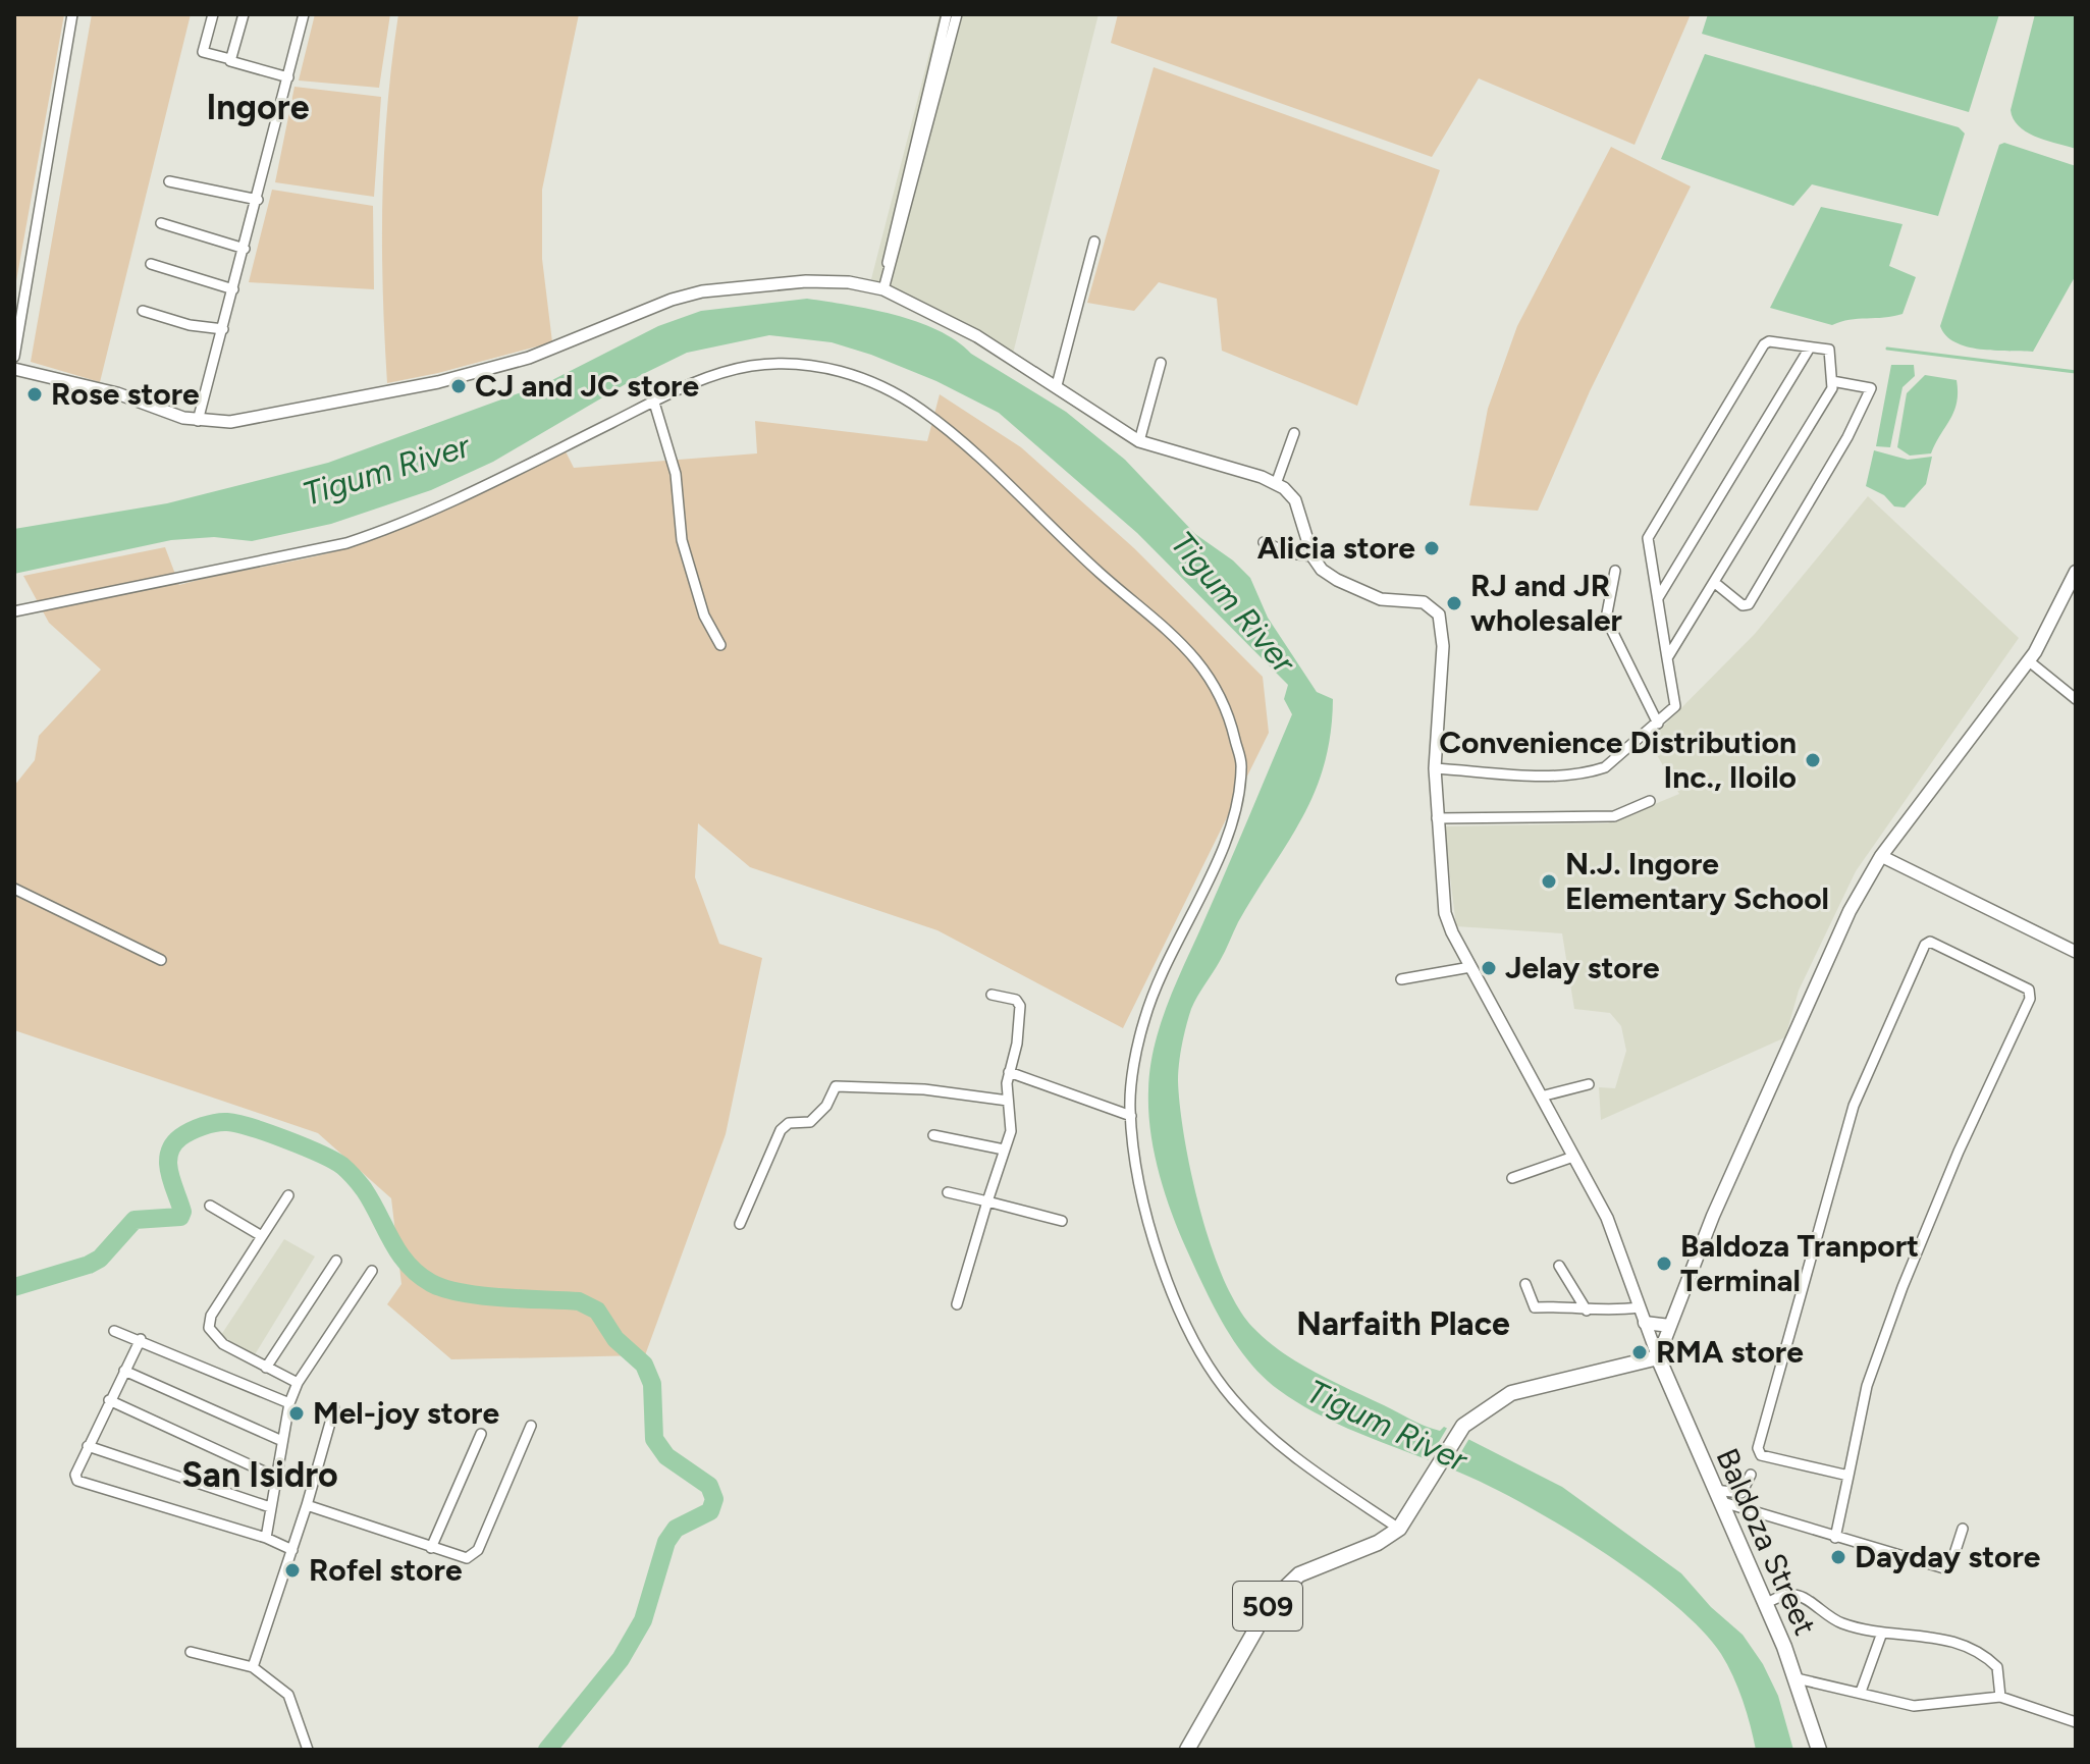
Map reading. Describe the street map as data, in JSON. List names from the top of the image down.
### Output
{
  "streets": {
    "main road": ["Baldoza Street", "509"]
  },
  "crossings": [
    ["Baldoza Street", "509"]
  ],
  "districts": ["Ingore", "Narfaith Place", "San Isidro"],
  "water": ["Tigum River"],
  "places": [
    "CJ and JC store",
    "Rose store",
    "Alicia store",
    "RJ and JR wholesaler",
    "Convenience Distribution Inc., Iloilo",
    "N.J. Ingore Elementary School",
    "Jelay store",
    "Baldoza Tranport Terminal",
    "RMA store",
    "Mel-joy store",
    "Dayday store",
    "Rofel store"
  ]
}
